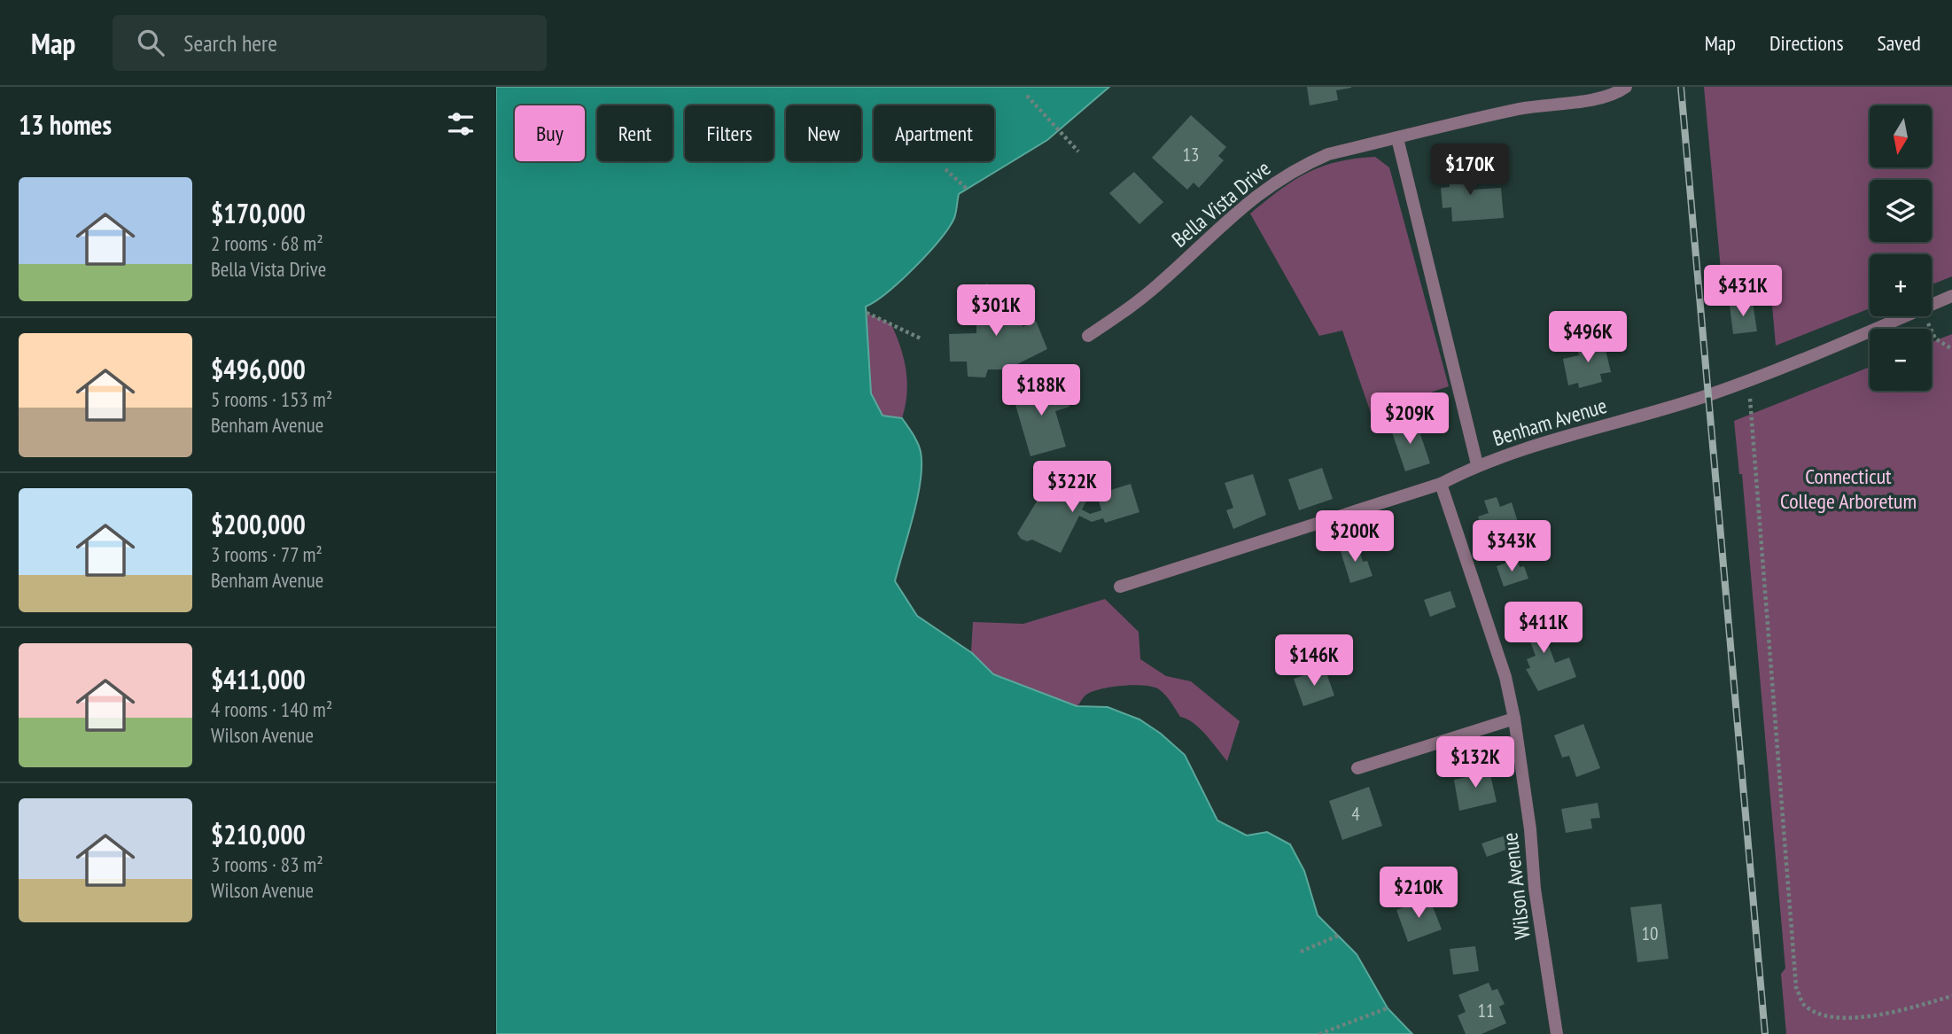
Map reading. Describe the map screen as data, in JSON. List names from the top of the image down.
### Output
{
  "streets": {
    "street": ["Bella Vista Drive", "Benham Avenue", "Wilson Avenue"]
  },
  "crossings": [
    ["Benham Avenue", "Wilson Avenue"]
  ],
  "parks": ["Connecticut College Arboretum"],
  "house_numbers": [
    "13",
    "4",
    "10",
    "11"
  ],
  "north": "bottom",
  "page": {
    "header": "Map",
    "search": "Search here",
    "nav": ["Map", "Directions", "Saved"],
    "heading": "13 homes",
    "map_buttons": ["+", "−"],
    "chip": [
      "Buy",
      "Rent",
      "Filters",
      "New",
      "Apartment"
    ],
    "price": [
      "$170K",
      "$431K",
      "$301K",
      "$496K",
      "$188K",
      "$209K",
      "$322K",
      "$200K",
      "$343K",
      "$411K",
      "$146K",
      "$132K",
      "$210K"
    ],
    "list": [
      {
        "name": "$170,000",
        "note": "2 rooms · 68 m² · Bella Vista Drive"
      },
      {
        "name": "$496,000",
        "note": "5 rooms · 153 m² · Benham Avenue"
      },
      {
        "name": "$200,000",
        "note": "3 rooms · 77 m² · Benham Avenue"
      },
      {
        "name": "$411,000",
        "note": "4 rooms · 140 m² · Wilson Avenue"
      },
      {
        "name": "$210,000",
        "note": "3 rooms · 83 m² · Wilson Avenue"
      }
    ]
  }
}
